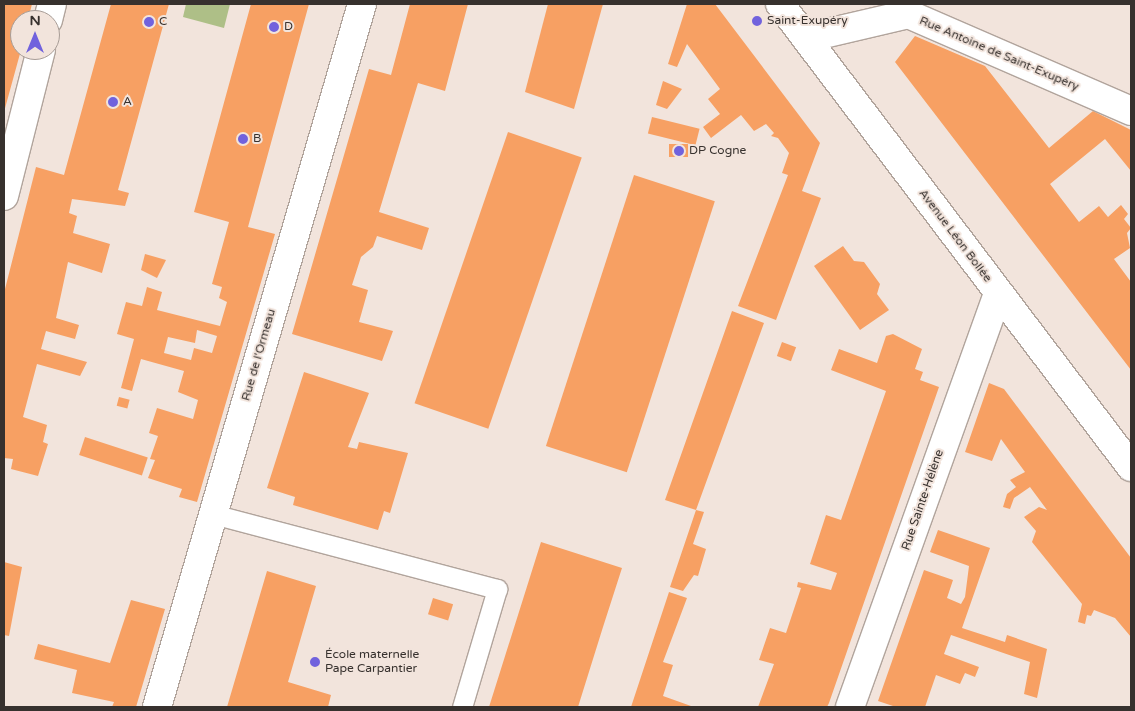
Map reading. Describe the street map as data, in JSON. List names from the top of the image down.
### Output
{
  "streets": {
    "street": [
      "Rue Antoine de Saint-Exupéry",
      "Avenue Léon Bollée",
      "Rue de l'Ormeau",
      "Rue Sainte-Hélène"
    ]
  },
  "crossings": [
    ["Rue Antoine de Saint-Exupéry", "Avenue Léon Bollée"],
    ["Avenue Léon Bollée", "Rue Sainte-Hélène"]
  ],
  "places": [
    "Saint-Exupéry",
    "C",
    "D",
    "A",
    "B",
    "DP Cogne",
    "École maternelle Pape Carpantier"
  ],
  "north": "top"
}
